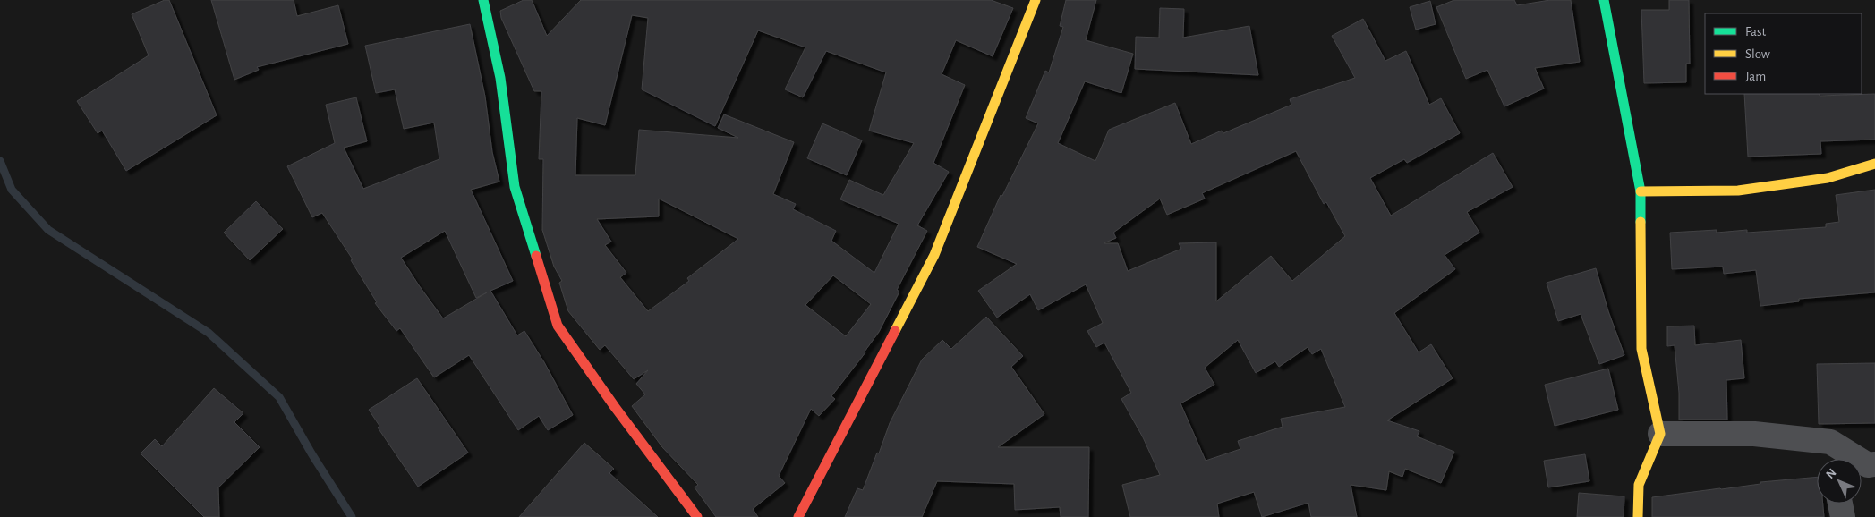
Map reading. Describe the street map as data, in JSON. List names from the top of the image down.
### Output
{
  "legend": ["Fast", "Slow", "Jam"],
  "north": "top left"
}
